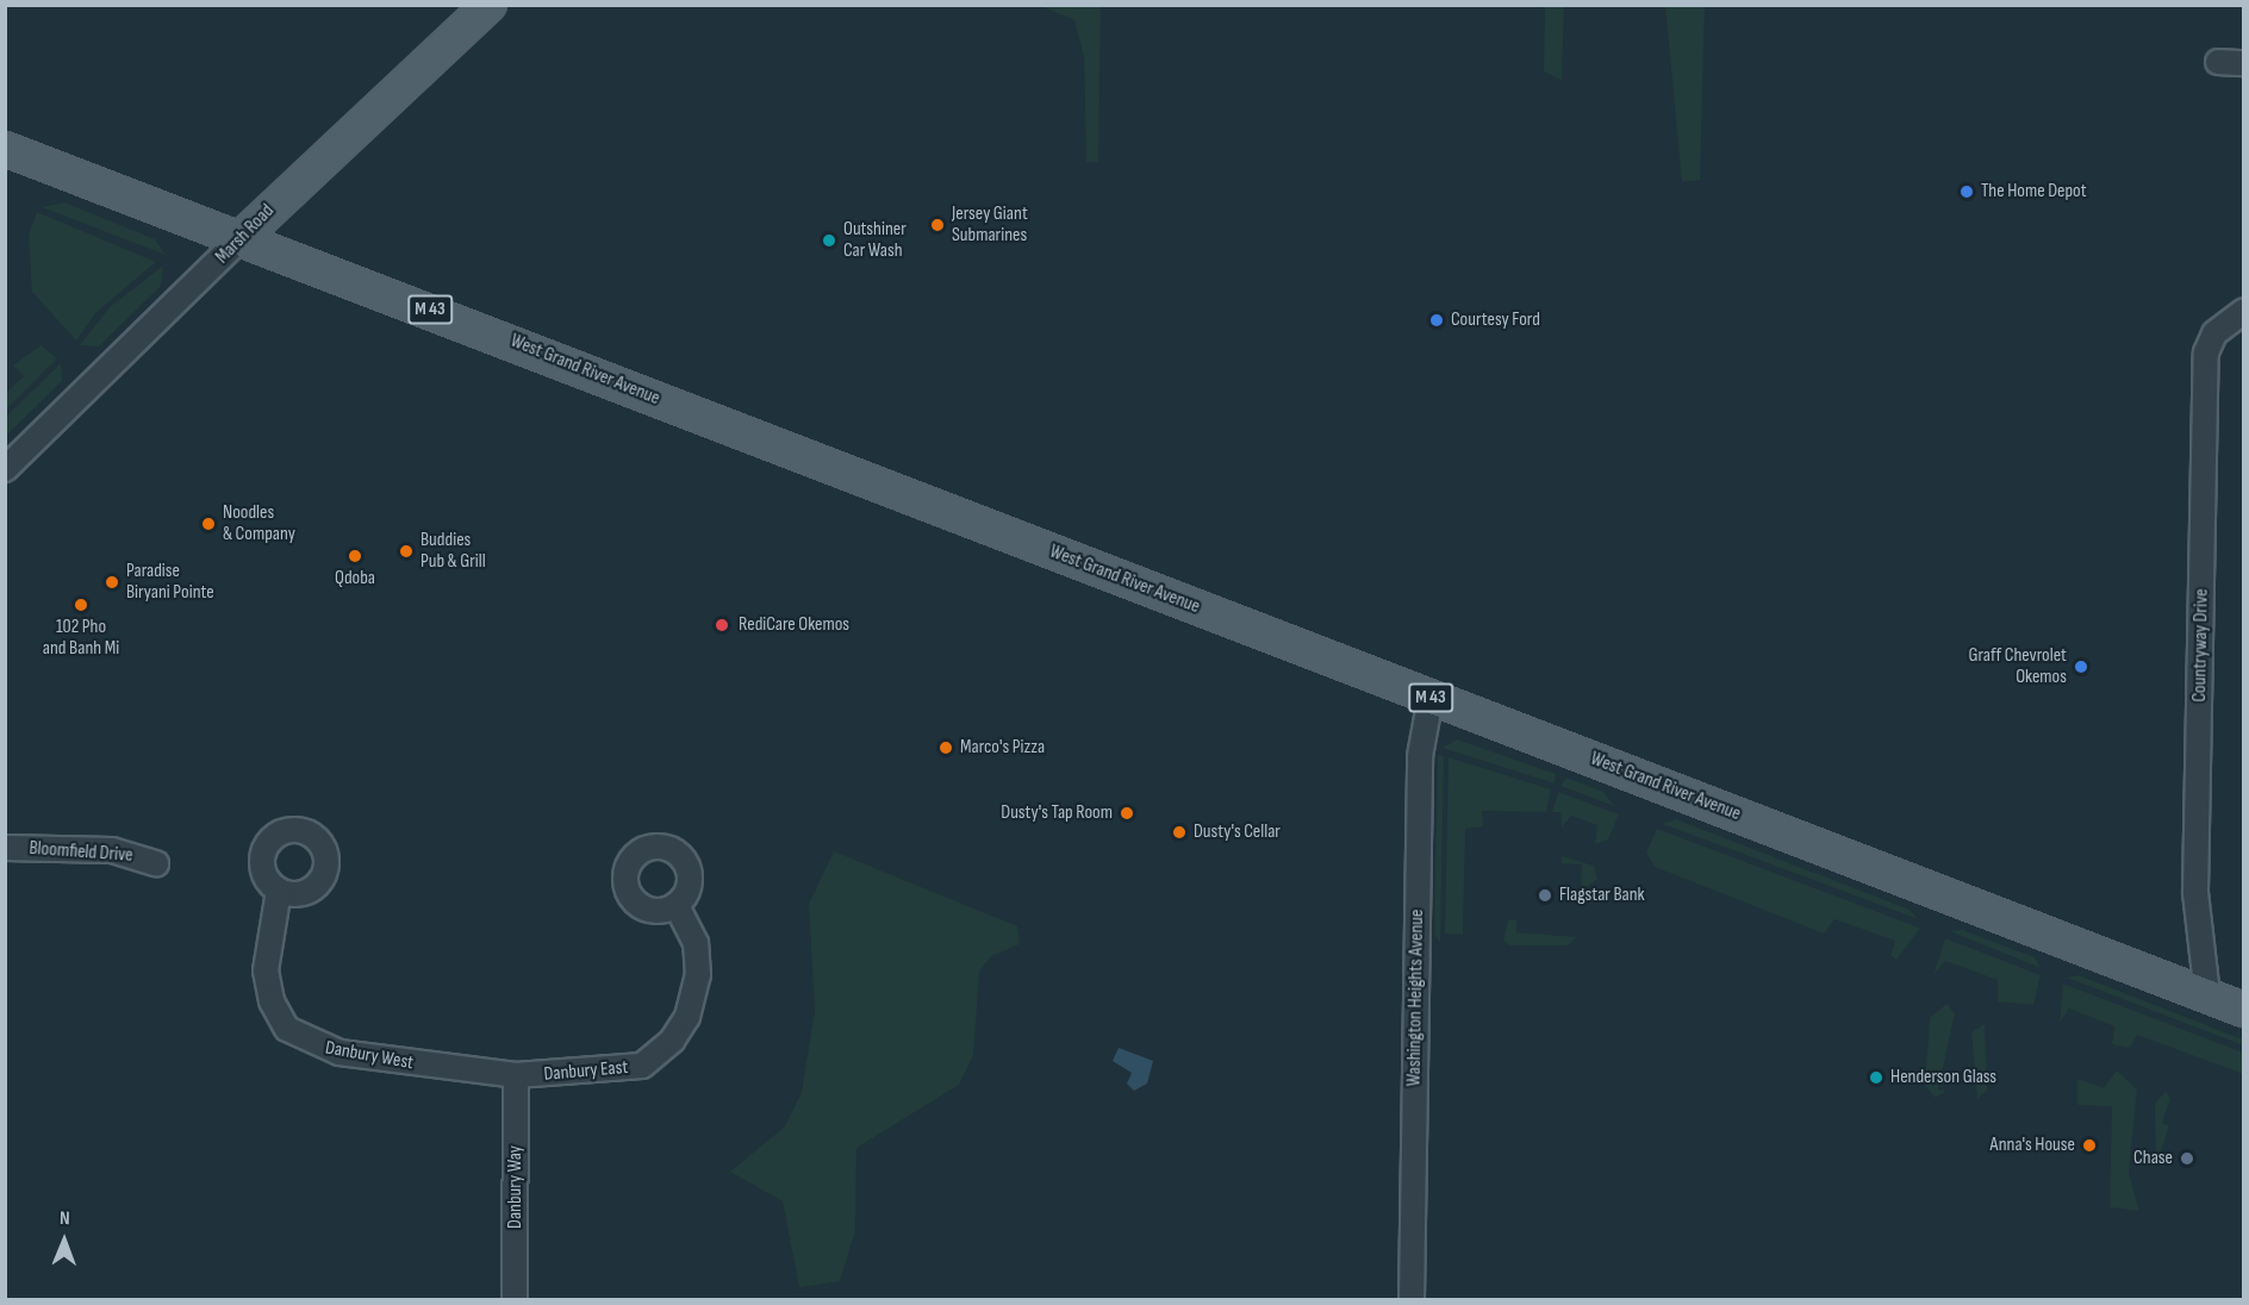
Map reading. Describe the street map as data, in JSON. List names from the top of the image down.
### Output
{
  "streets": {
    "main road": ["Marsh Road", "M 43", "West Grand River Avenue"],
    "street": [
      "Countryway Drive",
      "Bloomfield Drive",
      "Washington Heights Avenue",
      "Danbury West",
      "Danbury East",
      "Danbury Way"
    ]
  },
  "crossings": [
    ["Marsh Road", "West Grand River Avenue"],
    ["West Grand River Avenue", "Countryway Drive"],
    ["West Grand River Avenue", "Washington Heights Avenue"],
    ["Danbury West", "Danbury East"],
    ["Danbury West", "Danbury Way"],
    ["Danbury East", "Danbury Way"]
  ],
  "places": [
    "The Home Depot",
    "Jersey Giant Submarines",
    "Outshiner Car Wash",
    "Courtesy Ford",
    "Noodles & Company",
    "Buddies Pub & Grill",
    "Qdoba",
    "Paradise Biryani Pointe",
    "102 Pho and Banh Mi",
    "RediCare Okemos",
    "Graff Chevrolet Okemos",
    "Marco's Pizza",
    "Dusty's Tap Room",
    "Dusty's Cellar",
    "Flagstar Bank",
    "Henderson Glass",
    "Anna's House",
    "Chase"
  ],
  "north": "top"
}
